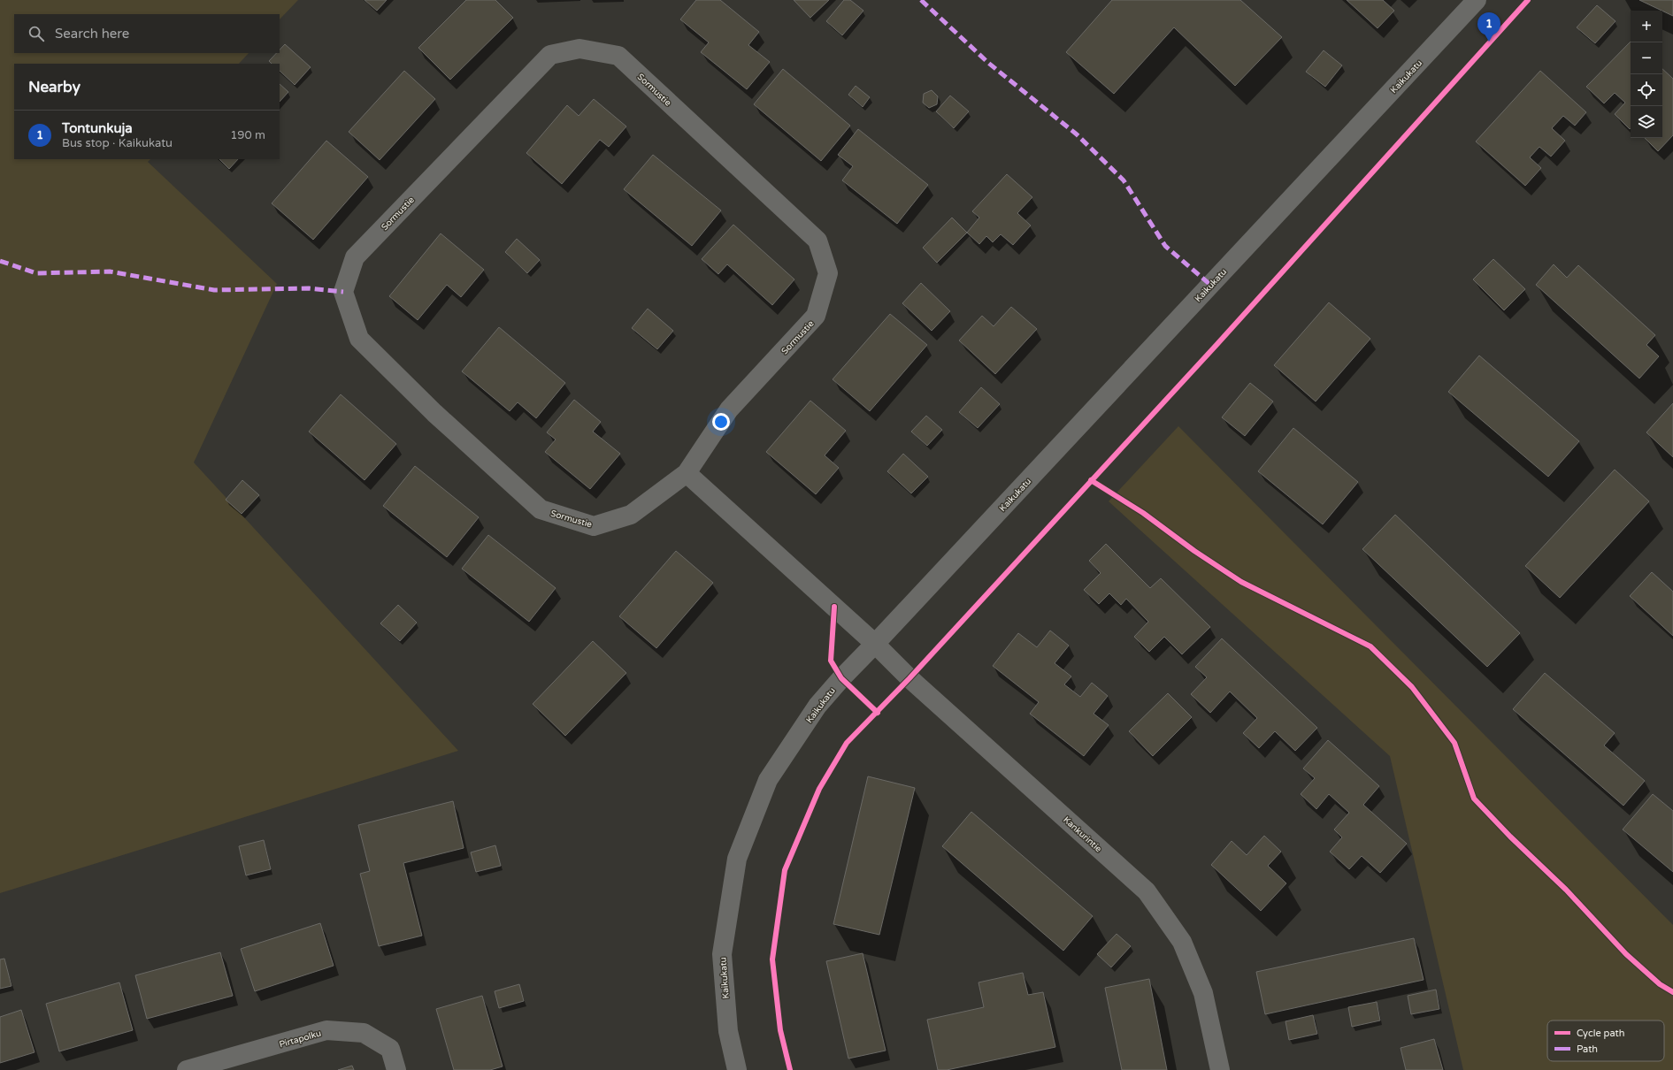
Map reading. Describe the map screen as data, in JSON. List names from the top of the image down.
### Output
{
  "streets": {
    "street": [
      "Kaikukatu",
      "Sormustie",
      "Kankurintie",
      "Pirtapolku"
    ]
  },
  "crossings": [
    ["Kaikukatu", "Kankurintie"],
    ["Sormustie", "Kankurintie"]
  ],
  "legend": ["Cycle path", "Path"],
  "page": {
    "map_buttons": ["+", "−"],
    "pins": "1",
    "search": "Search here",
    "heading": "Nearby",
    "list": [
      {
        "mark": "1",
        "name": "Tontunkuja",
        "note": "Bus stop · Kaikukatu",
        "value": "190 m"
      }
    ]
  }
}
